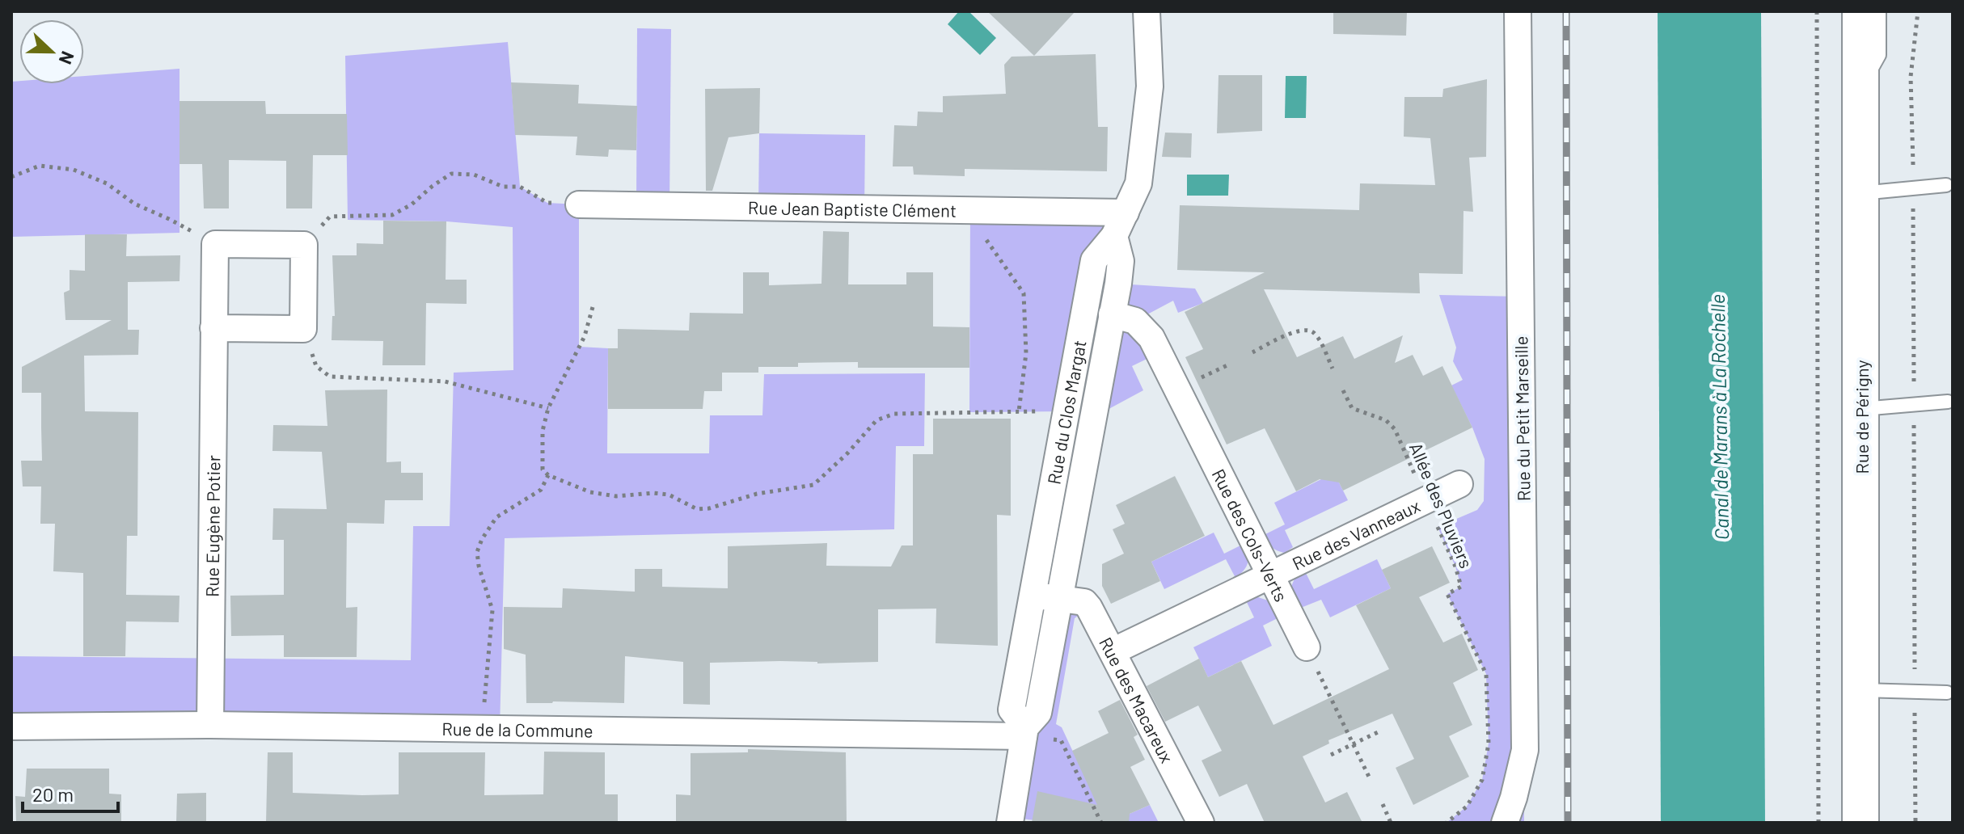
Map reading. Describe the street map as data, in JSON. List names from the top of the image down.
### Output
{
  "streets": {
    "street": [
      "Rue Jean Baptiste Clément",
      "Rue du Clos Margat",
      "Rue de Périgny",
      "Rue du Petit Marseille",
      "Rue Eugène Potier",
      "Rue des Vanneaux",
      "Rue des Cols-Verts",
      "Rue des Macareux",
      "Rue de la Commune"
    ],
    "path": ["Allée des Pluviers"]
  },
  "crossings": [
    ["Rue Jean Baptiste Clément", "Rue du Clos Margat"],
    ["Rue du Clos Margat", "Rue des Cols-Verts"],
    ["Rue du Clos Margat", "Rue des Macareux"],
    ["Rue du Clos Margat", "Rue de la Commune"],
    ["Allée des Pluviers", "Rue des Vanneaux"],
    ["Rue Eugène Potier", "Rue de la Commune"],
    ["Rue des Vanneaux", "Rue des Cols-Verts"],
    ["Rue des Vanneaux", "Rue des Macareux"]
  ],
  "water": ["Canal de Marans à La Rochelle"],
  "scale_bar": "20 m",
  "north": "right"
}
